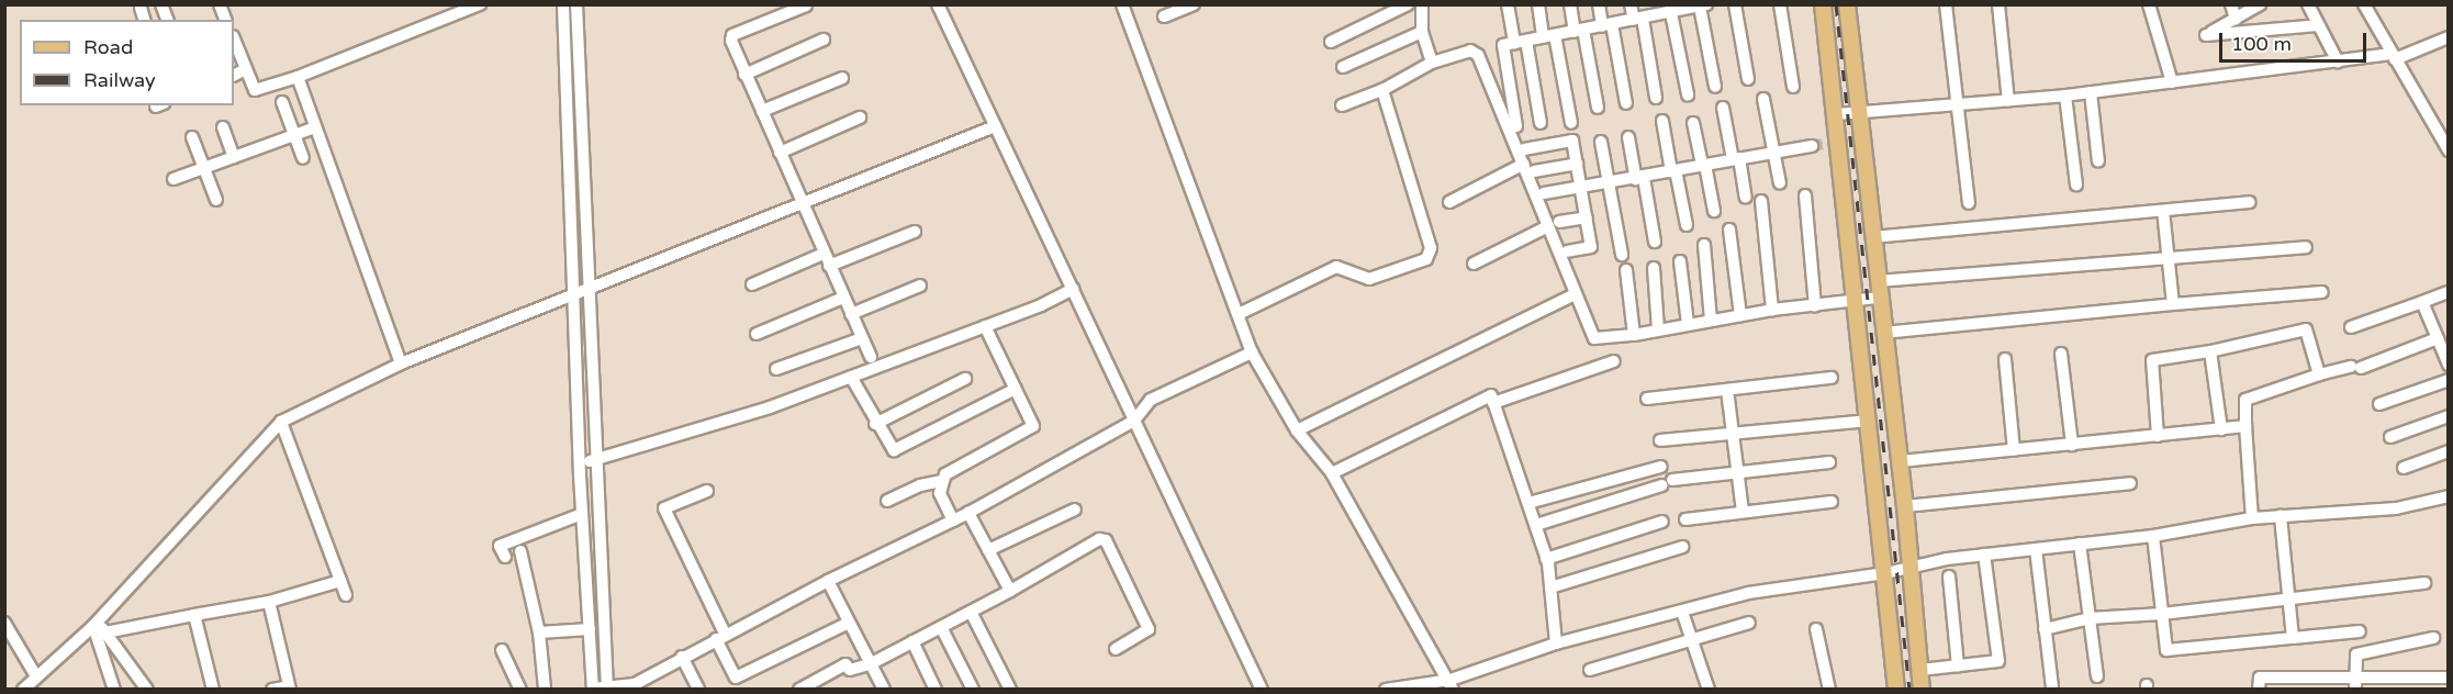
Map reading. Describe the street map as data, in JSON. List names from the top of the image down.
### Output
{
  "legend": ["Road", "Railway"],
  "scale_bar": "100 m"
}
